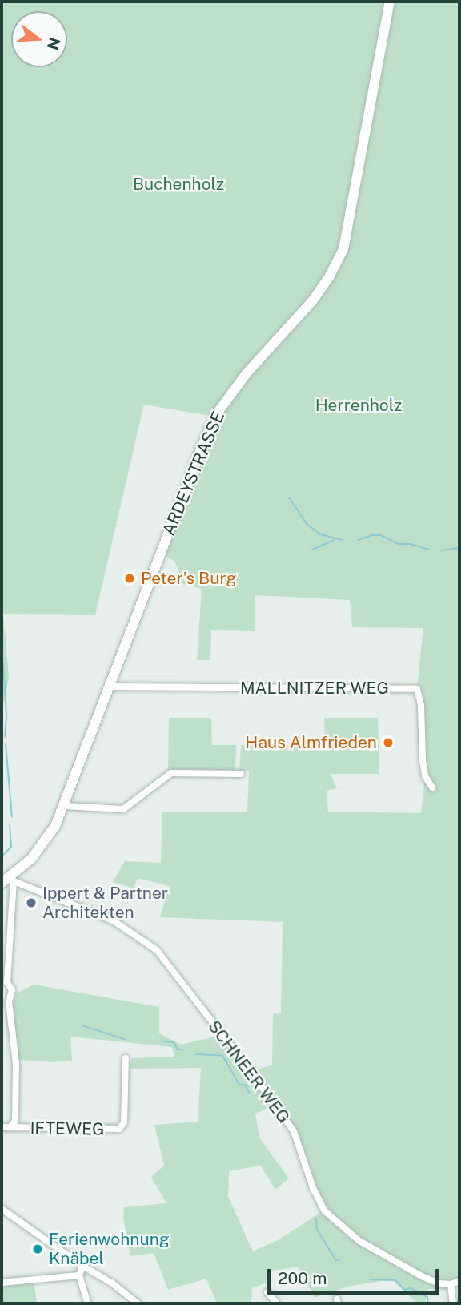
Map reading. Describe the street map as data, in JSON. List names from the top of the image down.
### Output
{
  "streets": {
    "main road": ["ARDEYSTRASSE"],
    "street": ["MALLNITZER WEG", "SCHNEER WEG", "IFTEWEG"]
  },
  "crossings": [
    ["ARDEYSTRASSE", "MALLNITZER WEG"],
    ["ARDEYSTRASSE", "SCHNEER WEG"]
  ],
  "parks": ["Buchenholz", "Herrenholz"],
  "places": [
    "Peter’s Burg",
    "Haus Almfrieden",
    "Ippert & Partner Architekten",
    "Ferienwohnung Knäbel"
  ],
  "scale_bar": "200 m",
  "north": "right"
}
